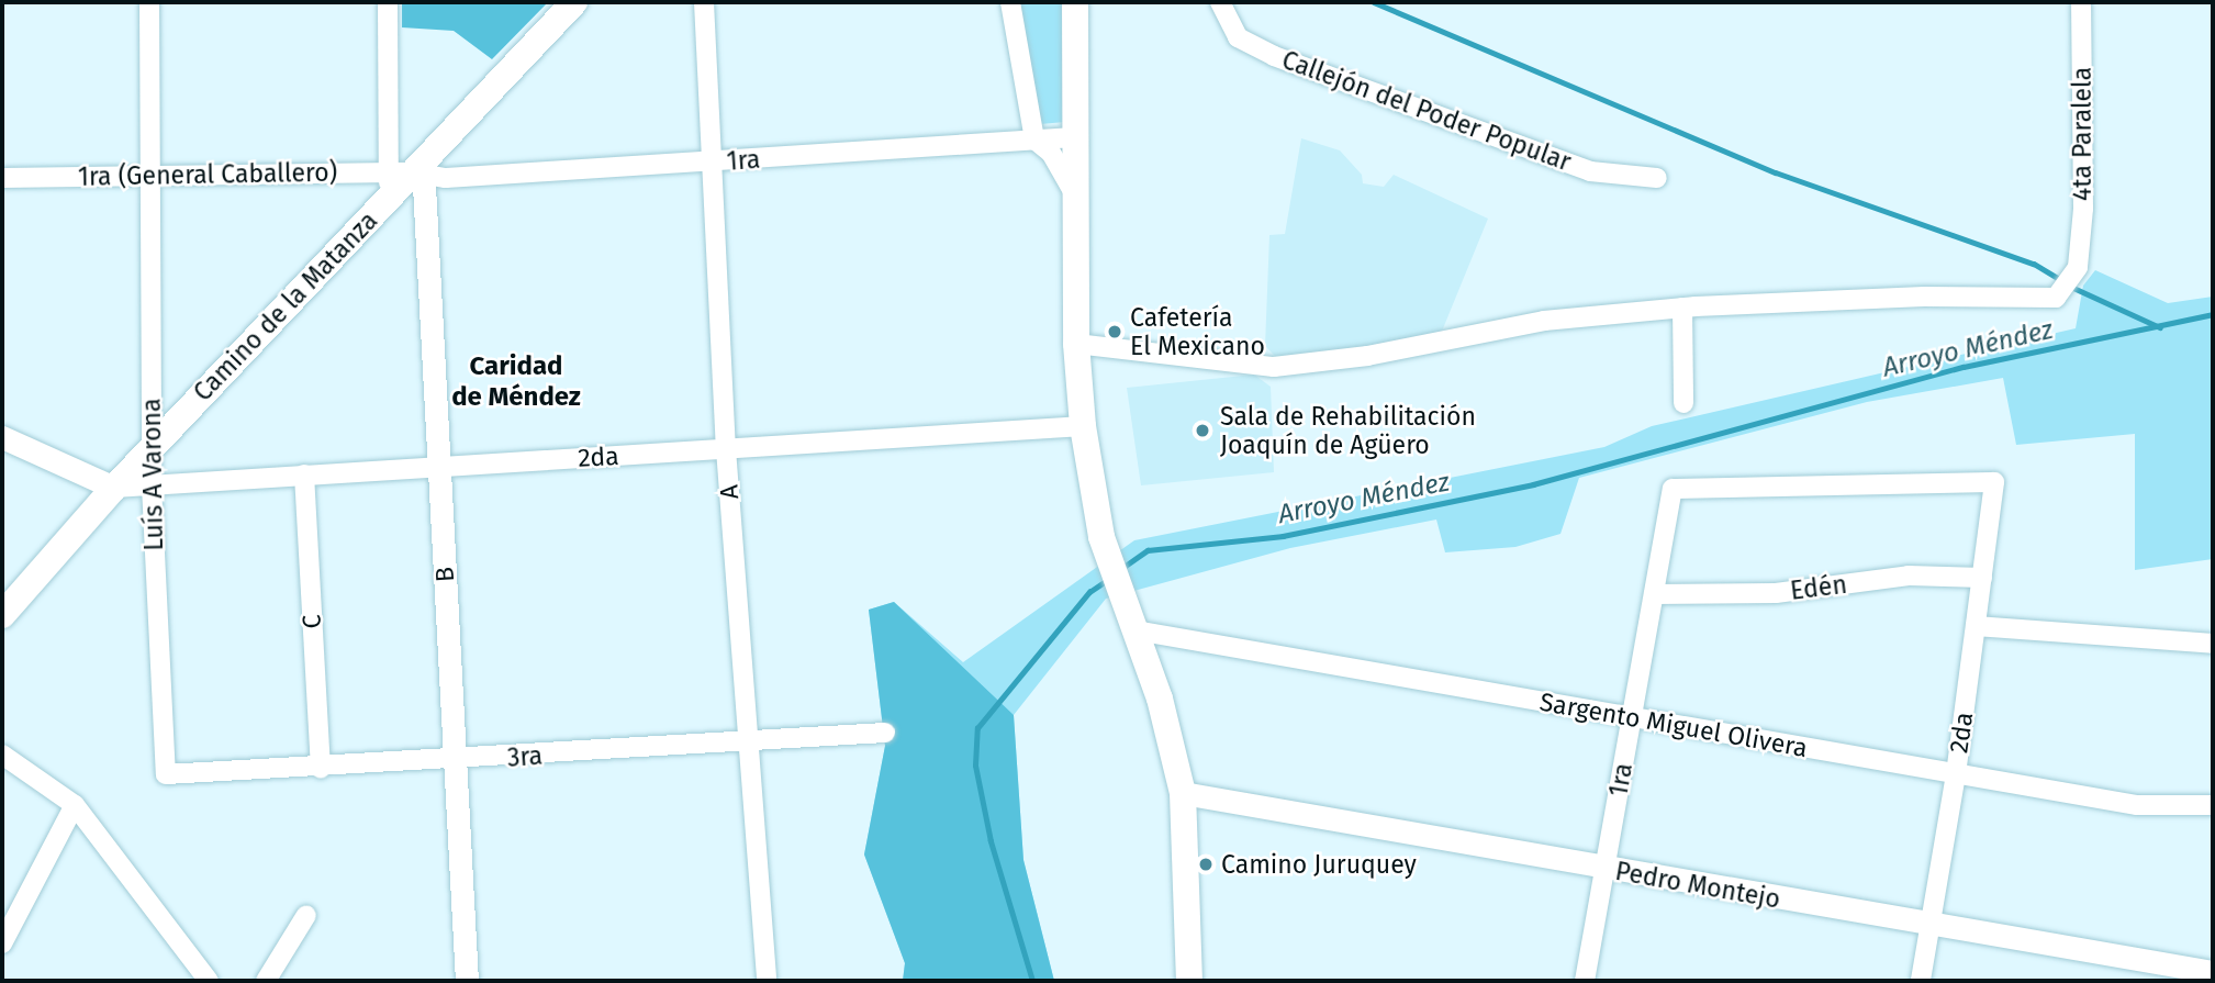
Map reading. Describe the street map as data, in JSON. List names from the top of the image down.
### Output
{
  "streets": {
    "main road": ["Camino de la Matanza"],
    "street": [
      "Callejón del Poder Popular",
      "4ta Paralela",
      "1ra",
      "1ra (General Caballero)",
      "2da",
      "Luís A Varona",
      "A",
      "B",
      "Edén",
      "C",
      "Sargento Miguel Olivera",
      "3ra",
      "Pedro Montejo"
    ]
  },
  "crossings": [
    ["1ra", "1ra (General Caballero)"],
    ["1ra", "Camino de la Matanza"],
    ["1ra", "2da"],
    ["1ra", "A"],
    ["1ra", "B"],
    ["1ra", "Edén"],
    ["1ra", "Sargento Miguel Olivera"],
    ["1ra", "Pedro Montejo"],
    ["1ra (General Caballero)", "Camino de la Matanza"],
    ["1ra (General Caballero)", "Luís A Varona"],
    ["1ra (General Caballero)", "B"],
    ["Camino de la Matanza", "2da"],
    ["Camino de la Matanza", "Luís A Varona"],
    ["Camino de la Matanza", "B"],
    ["2da", "Luís A Varona"],
    ["2da", "A"],
    ["2da", "B"],
    ["2da", "Edén"],
    ["2da", "C"],
    ["2da", "Sargento Miguel Olivera"],
    ["2da", "Pedro Montejo"],
    ["Luís A Varona", "3ra"],
    ["A", "3ra"],
    ["B", "3ra"],
    ["C", "3ra"]
  ],
  "districts": ["Caridad de Méndez"],
  "water": ["Arroyo Méndez"],
  "places": ["Cafetería El Mexicano", "Sala de Rehabilitación Joaquín de Agüero", "Camino Juruquey"]
}
